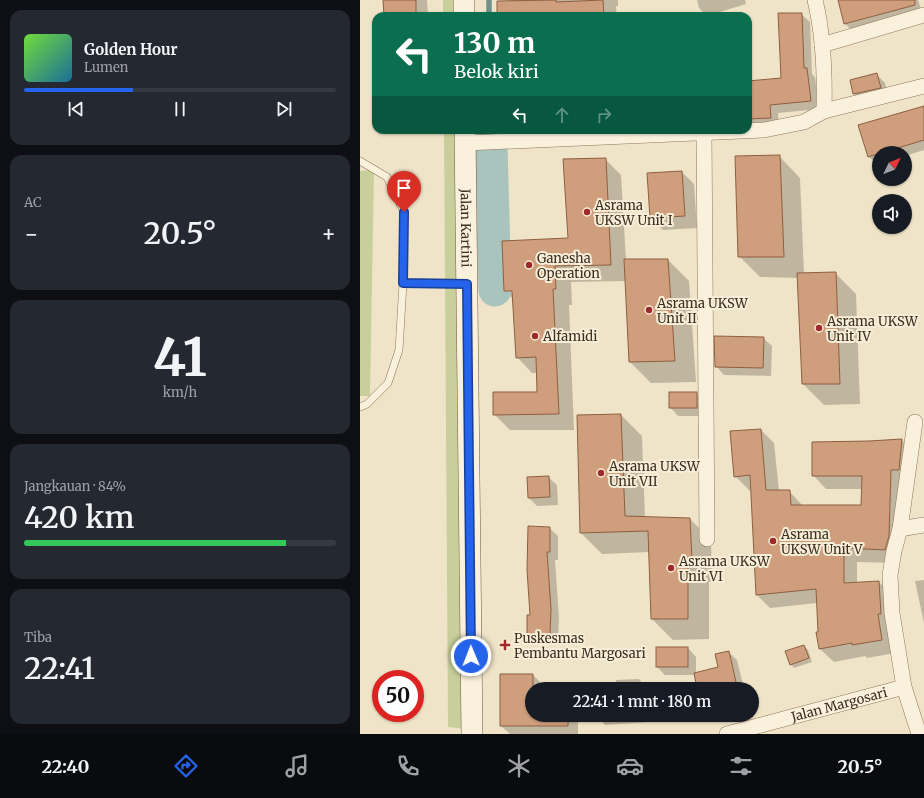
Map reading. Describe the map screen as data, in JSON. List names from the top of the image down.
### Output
{
  "streets": {
    "main road": ["Jalan Kartini"],
    "street": ["Jalan Margosari"]
  },
  "places": {
    "other": [
      "Asrama UKSW Unit I",
      "Ganesha Operation",
      "Asrama UKSW Unit II",
      "Asrama UKSW Unit IV",
      "Alfamidi",
      "Asrama UKSW Unit VII",
      "Asrama UKSW Unit V",
      "Asrama UKSW Unit VI"
    ],
    "health": ["Puskesmas Pembantu Margosari"]
  },
  "north": "top right",
  "page": {
    "turn": ["130 m", "Belok kiri"],
    "song": ["Golden Hour", "Lumen"],
    "tile": [
      "AC",
      ["41", "km/h"],
      ["Jangkauan · 84%", "420 km"],
      ["Tiba", "22:41"]
    ],
    "heat": ["−", "20.5°", "+"],
    "limit": "50",
    "trip": "22:41 · 1 mnt · 180 m",
    "tabs": ["22:40", "20.5°"]
  }
}
